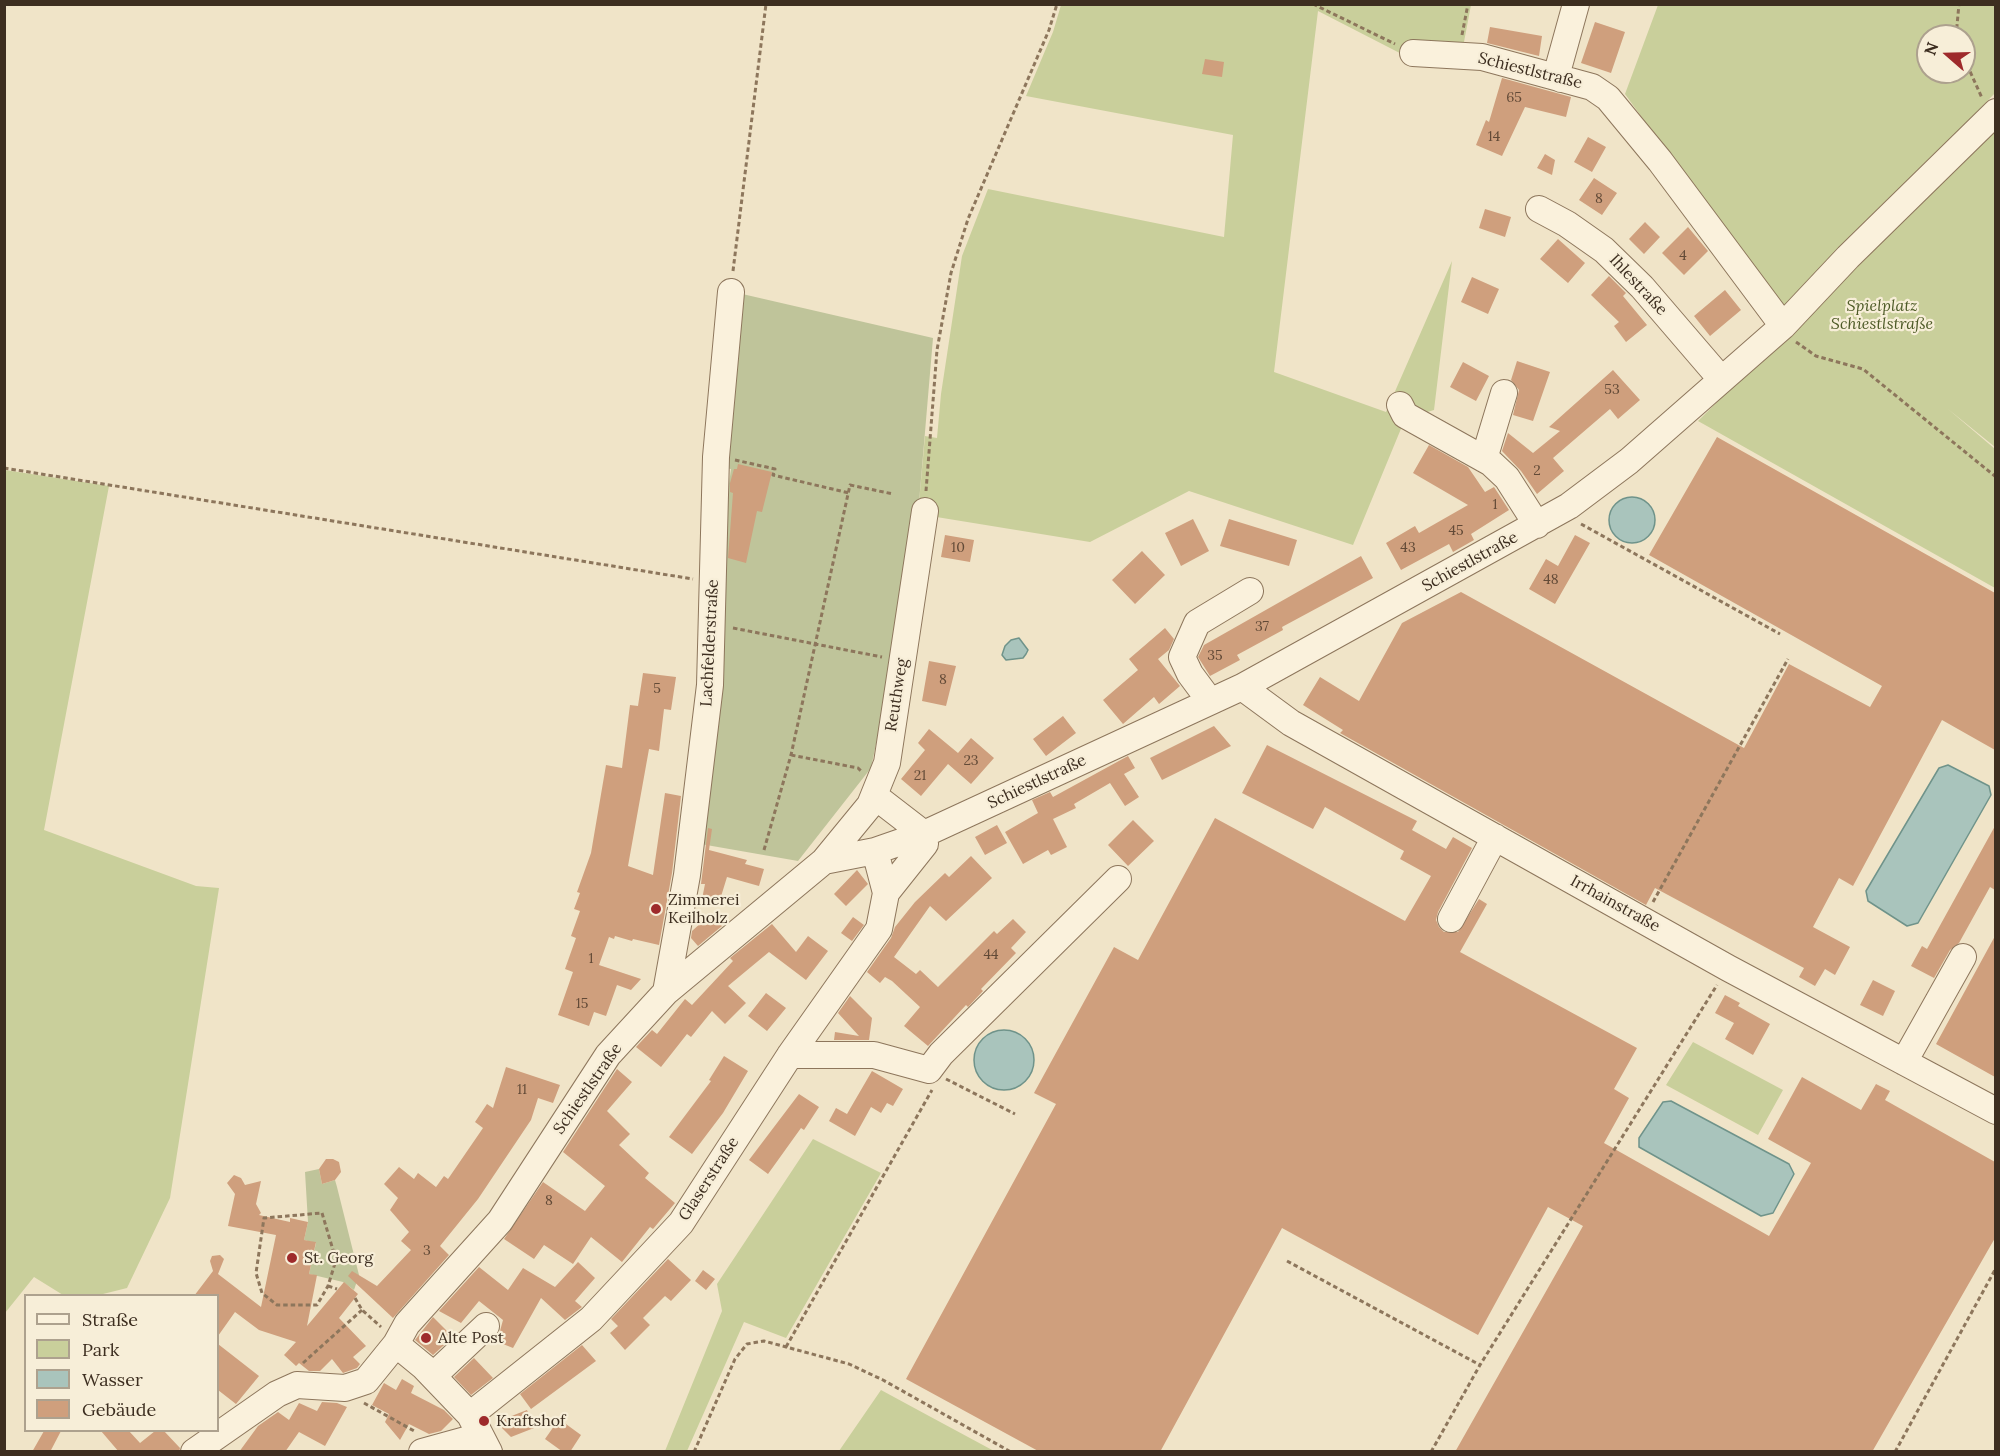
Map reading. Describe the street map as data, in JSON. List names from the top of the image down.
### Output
{
  "streets": {
    "street": [
      "Schiestlstraße",
      "Ihlestraße",
      "Lachfelderstraße",
      "Reuthweg",
      "Irrhainstraße",
      "Glaserstraße"
    ]
  },
  "crossings": [
    ["Schiestlstraße", "Ihlestraße"],
    ["Schiestlstraße", "Lachfelderstraße"],
    ["Schiestlstraße", "Reuthweg"],
    ["Schiestlstraße", "Irrhainstraße"],
    ["Schiestlstraße", "Glaserstraße"]
  ],
  "parks": ["Spielplatz Schiestlstraße"],
  "places": [
    "Zimmerei Keilholz",
    "St. Georg",
    "Alte Post",
    "Kraftshof"
  ],
  "house_numbers": [
    "65",
    "14",
    "8",
    "4",
    "53",
    "2",
    "1",
    "45",
    "10",
    "43",
    "48",
    "37",
    "35",
    "8",
    "5",
    "23",
    "21",
    "44",
    "1",
    "15",
    "11",
    "8",
    "3"
  ],
  "legend": [
    "Straße",
    "Park",
    "Wasser",
    "Gebäude"
  ],
  "north": "left"
}
